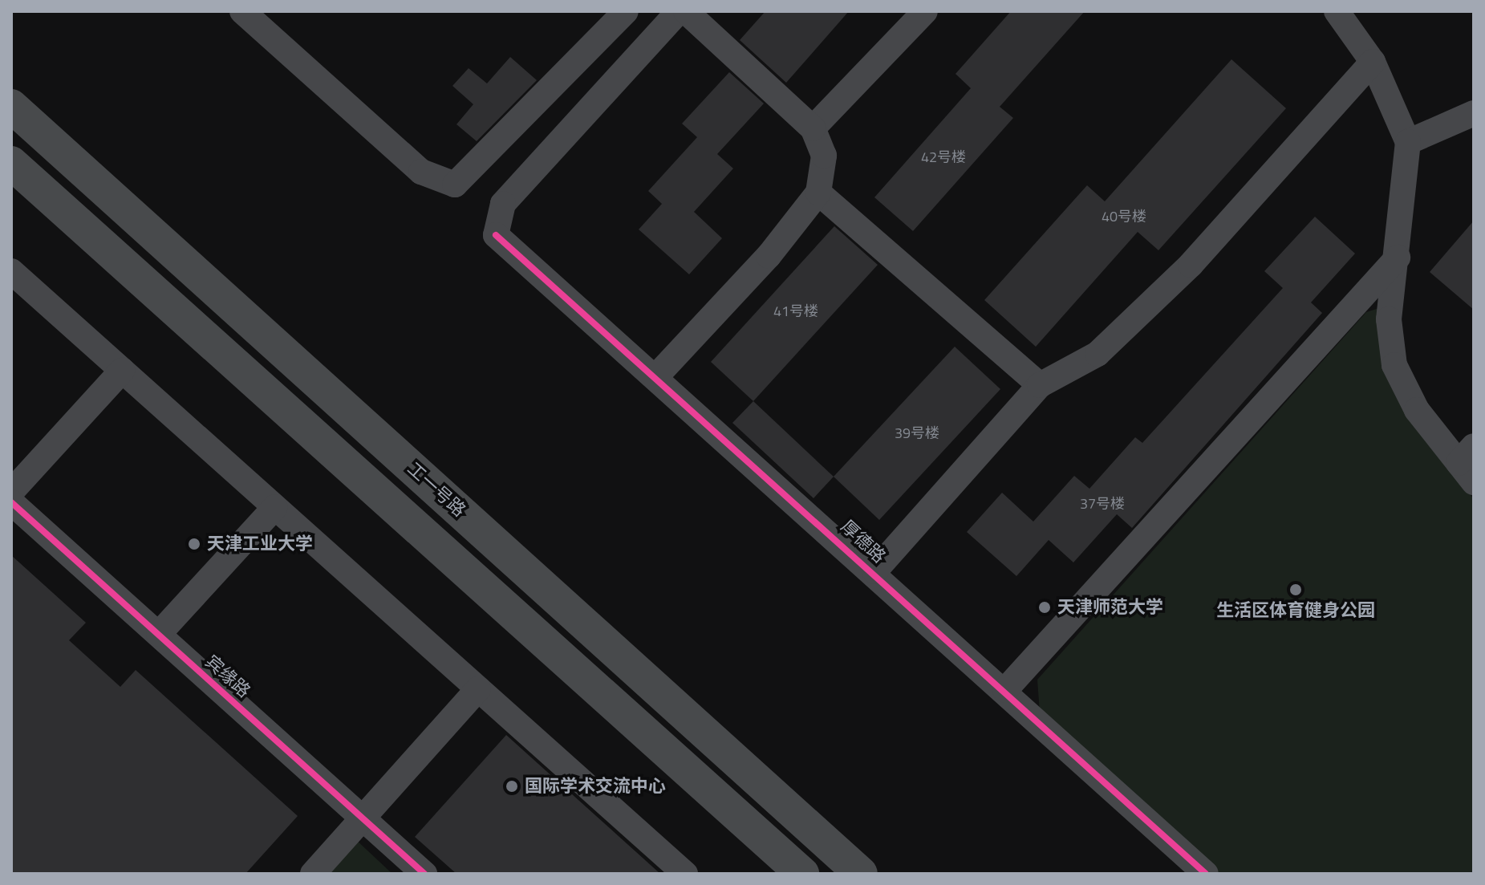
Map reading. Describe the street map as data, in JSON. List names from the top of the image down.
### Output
{
  "streets": {
    "main road": ["工一号路"],
    "street": ["厚德路", "宾缘路"]
  },
  "places": [
    "天津工业大学",
    "生活区体育健身公园",
    "天津师范大学",
    "国际学术交流中心"
  ],
  "house_numbers": [
    "42号楼",
    "40号楼",
    "41号楼",
    "39号楼",
    "37号楼"
  ]
}
